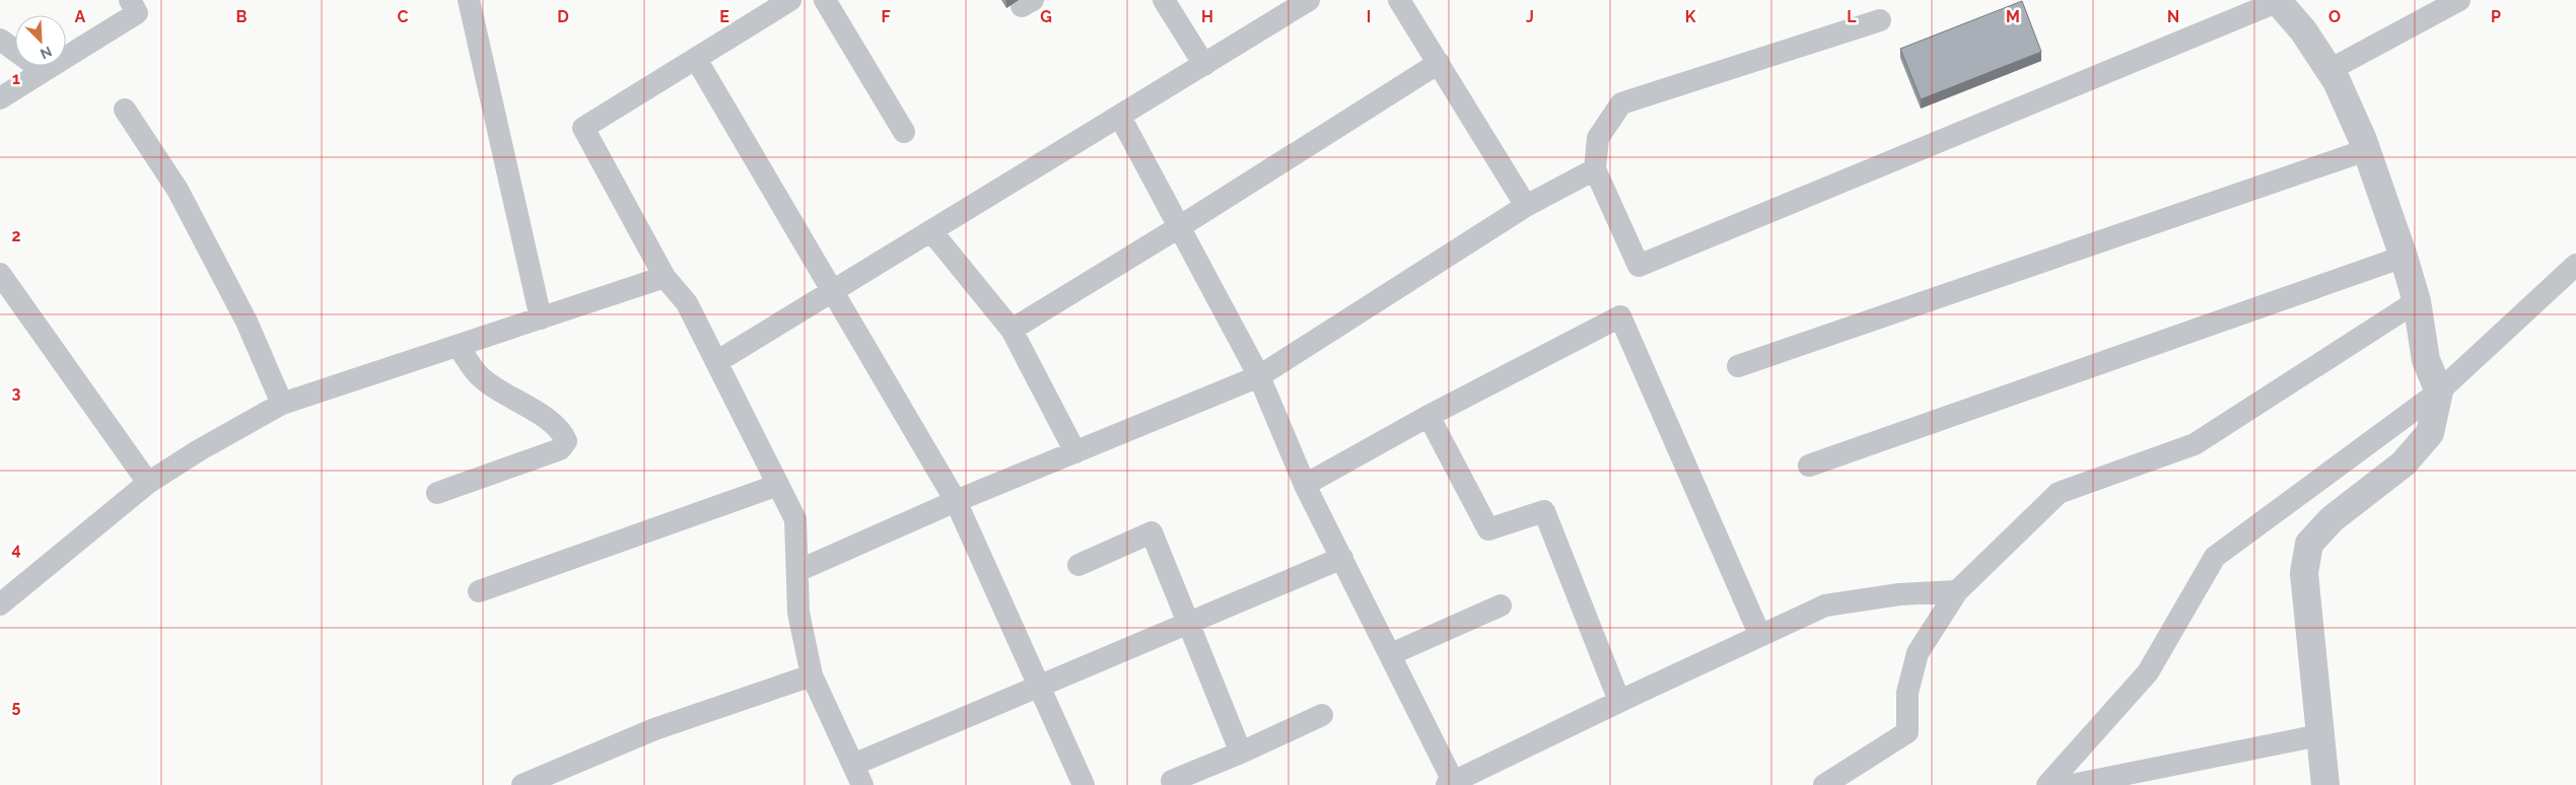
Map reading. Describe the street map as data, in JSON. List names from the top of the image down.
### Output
{
  "north": "bottom right",
  "grid": {
    "columns": [
      "A",
      "B",
      "C",
      "D",
      "E",
      "F",
      "G",
      "H",
      "I",
      "J",
      "K",
      "L",
      "M",
      "N",
      "O",
      "P"
    ],
    "rows": [
      "1",
      "2",
      "3",
      "4",
      "5"
    ]
  }
}
